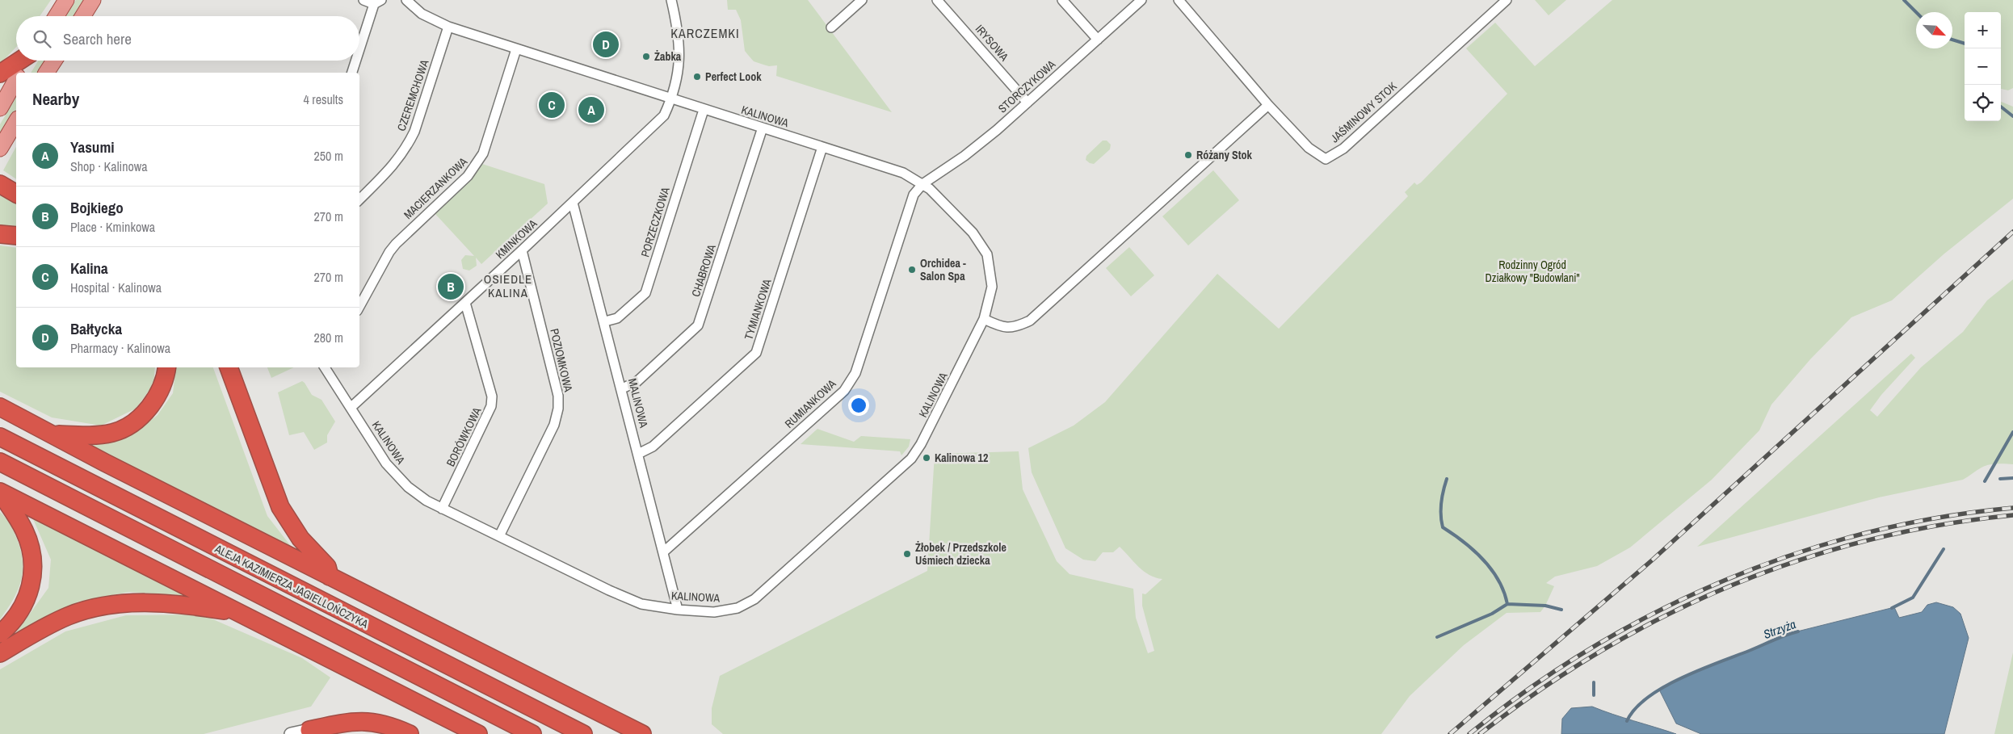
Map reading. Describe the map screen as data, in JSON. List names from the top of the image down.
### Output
{
  "streets": {
    "highway": ["ALEJA KAZIMIERZA JAGIELLOŃCZYKA"],
    "street": [
      "IRYSOWA",
      "STORCZYKOWA",
      "CZEREMCHOWA",
      "JAŚMINOWY STOK",
      "KALINOWA",
      "MACIERZANKOWA",
      "PORZECZKOWA",
      "KMINKOWA",
      "CHABROWA",
      "TYMIANKOWA",
      "POZIOMKOWA",
      "MALINOWA",
      "RUMIANKOWA",
      "BORÓWKOWA"
    ]
  },
  "crossings": [
    ["IRYSOWA", "STORCZYKOWA"],
    ["STORCZYKOWA", "KALINOWA"],
    ["STORCZYKOWA", "RUMIANKOWA"],
    ["CZEREMCHOWA", "KALINOWA"],
    ["KALINOWA", "MACIERZANKOWA"],
    ["KALINOWA", "PORZECZKOWA"],
    ["KALINOWA", "KMINKOWA"],
    ["KALINOWA", "CHABROWA"],
    ["KALINOWA", "TYMIANKOWA"],
    ["KALINOWA", "POZIOMKOWA"],
    ["KALINOWA", "MALINOWA"],
    ["KALINOWA", "RUMIANKOWA"],
    ["KALINOWA", "BORÓWKOWA"],
    ["PORZECZKOWA", "MALINOWA"],
    ["KMINKOWA", "POZIOMKOWA"],
    ["KMINKOWA", "MALINOWA"],
    ["KMINKOWA", "BORÓWKOWA"],
    ["CHABROWA", "MALINOWA"],
    ["TYMIANKOWA", "MALINOWA"],
    ["MALINOWA", "RUMIANKOWA"]
  ],
  "districts": ["KARCZEMKI", "OSIEDLE KALINA"],
  "water": ["Strzyża"],
  "parks": ["Rodzinny Ogród Działkowy \"Budowlani\""],
  "places": [
    "Żabka",
    "Perfect Look",
    "Różany Stok",
    "Orchidea - Salon Spa",
    "Kalinowa 12",
    "Żłobek / Przedszkole Uśmiech dziecka"
  ],
  "north": "bottom right",
  "page": {
    "map_buttons": ["+", "−"],
    "search": "Search here",
    "pins": [
      "D",
      "C",
      "A",
      "B"
    ],
    "heading": ["Nearby", "4 results"],
    "list": [
      {
        "mark": "A",
        "name": "Yasumi",
        "note": "Shop · Kalinowa",
        "value": "250 m"
      },
      {
        "mark": "B",
        "name": "Bojkiego",
        "note": "Place · Kminkowa",
        "value": "270 m"
      },
      {
        "mark": "C",
        "name": "Kalina",
        "note": "Hospital · Kalinowa",
        "value": "270 m"
      },
      {
        "mark": "D",
        "name": "Bałtycka",
        "note": "Pharmacy · Kalinowa",
        "value": "280 m"
      }
    ]
  }
}
